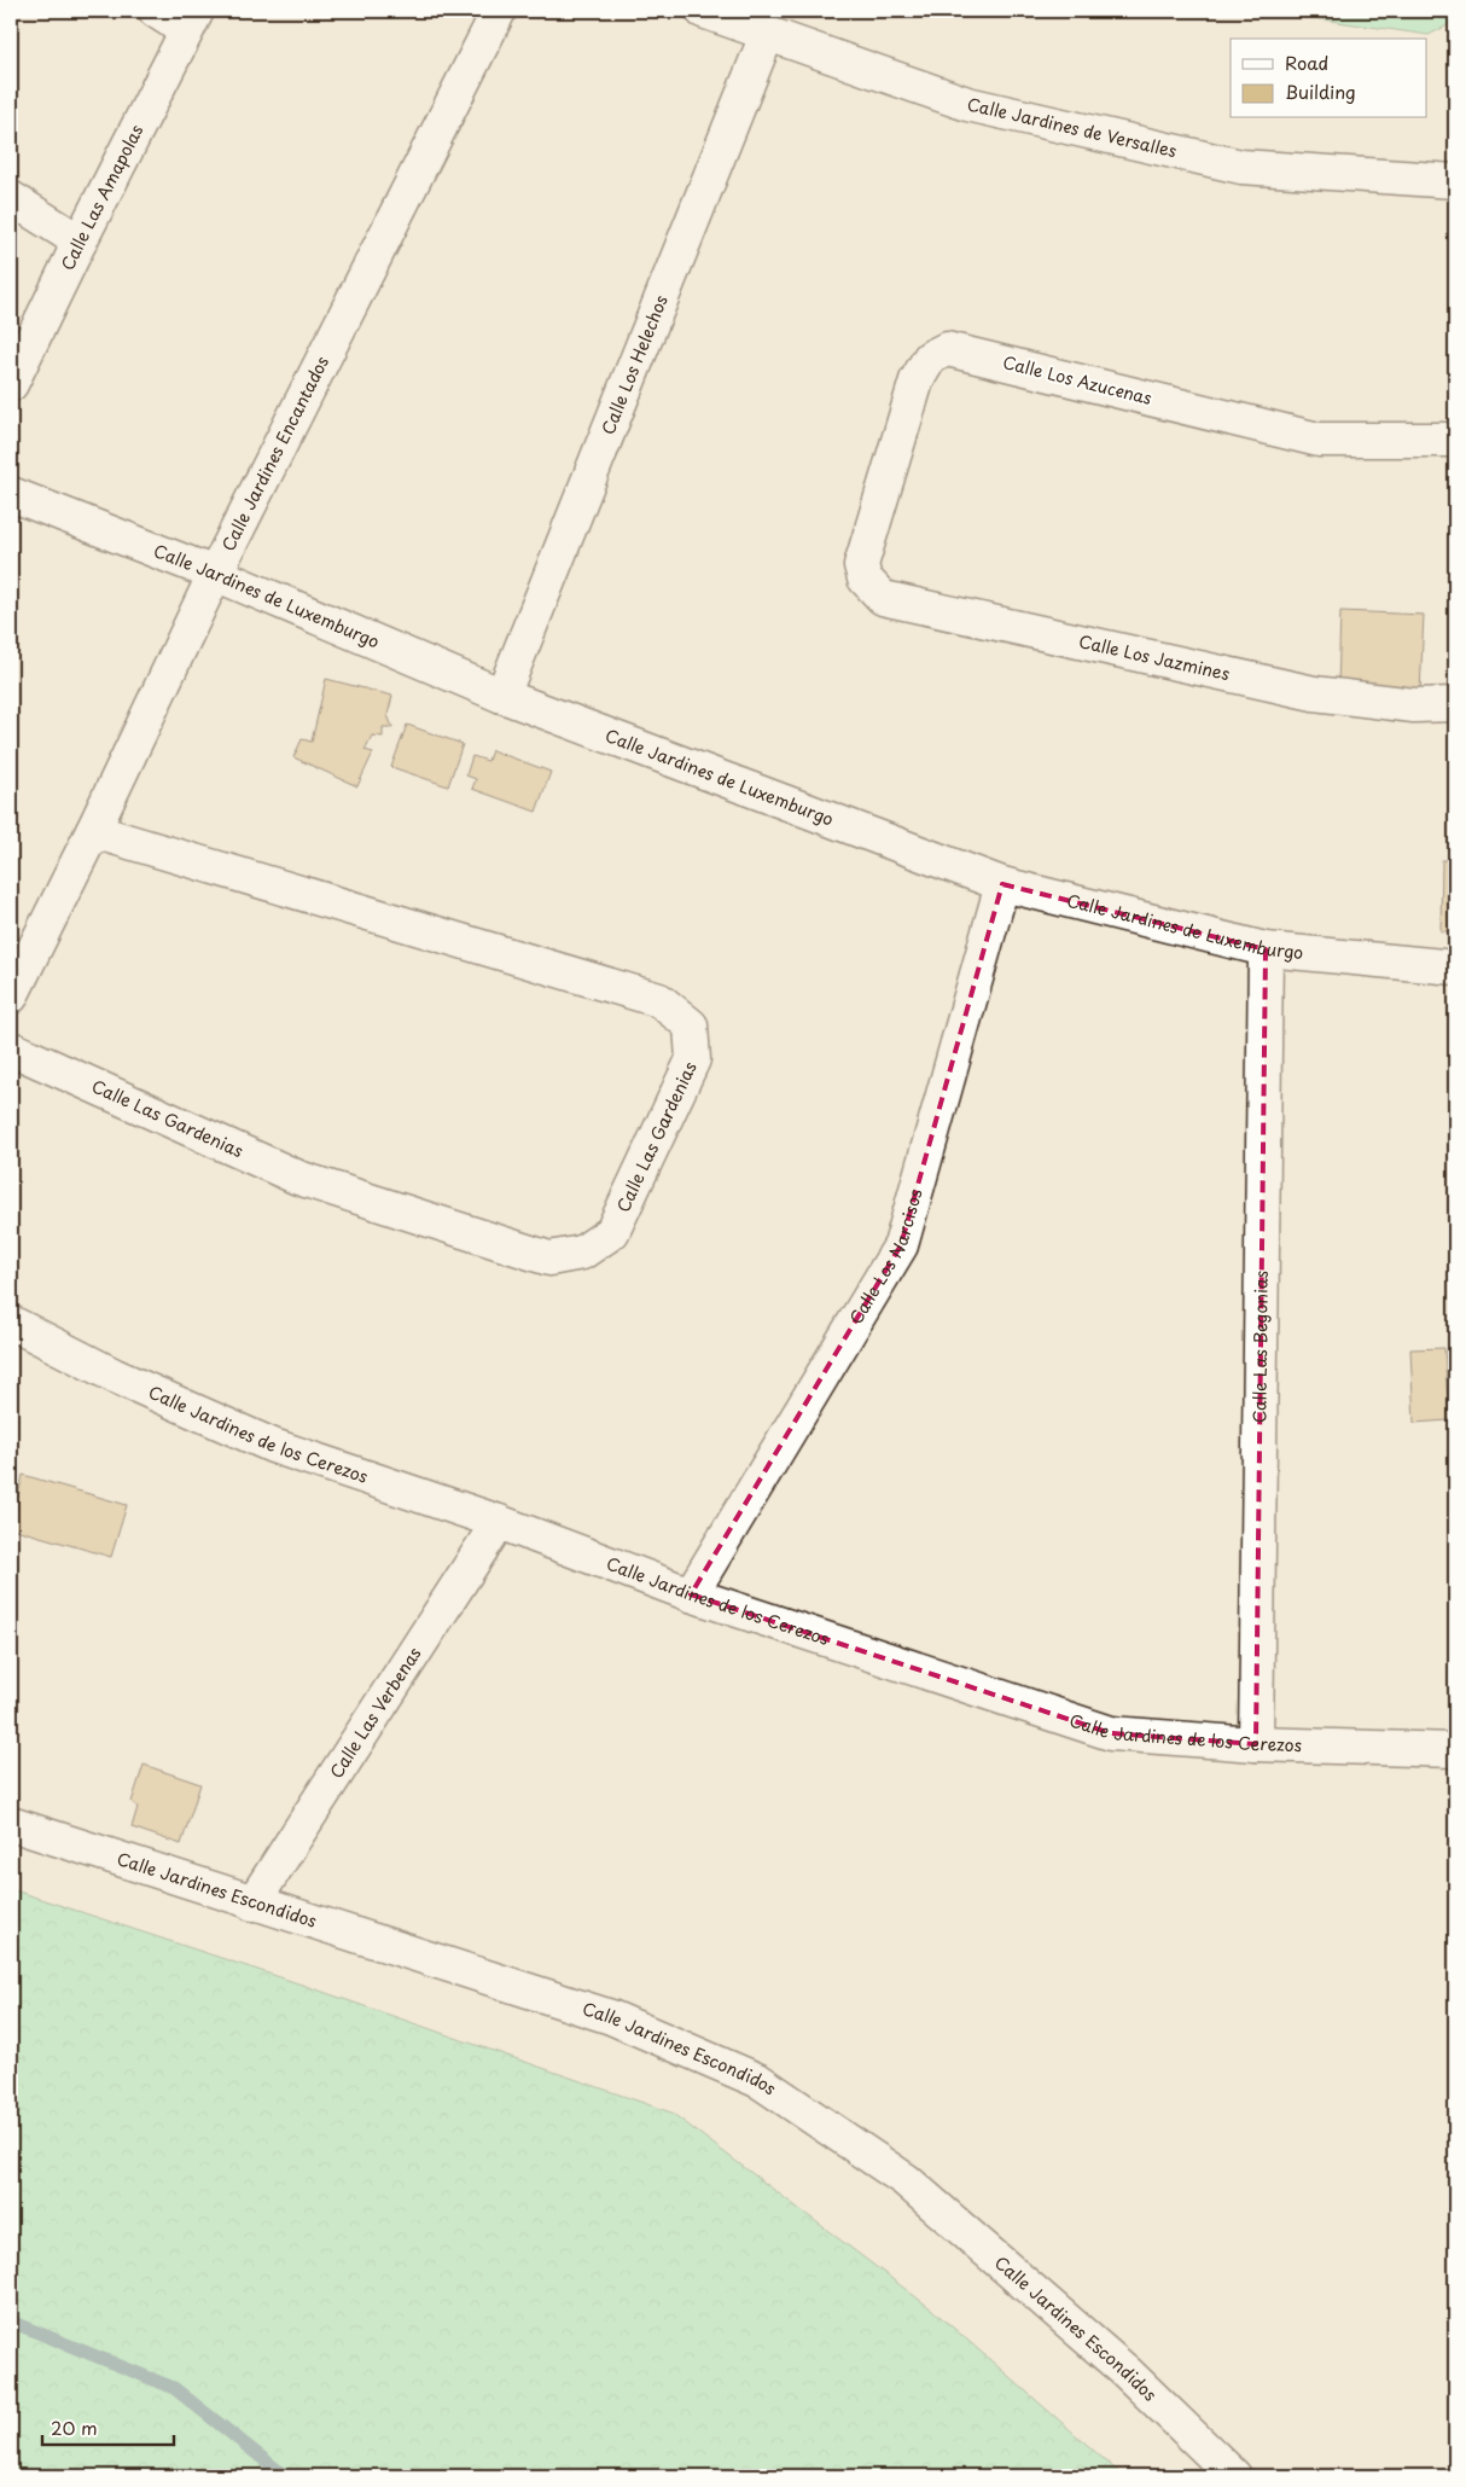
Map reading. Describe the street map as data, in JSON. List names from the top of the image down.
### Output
{
  "streets": {
    "street": [
      "Calle Jardines de Versalles",
      "Calle Las Amapolas",
      "Calle Los Helechos",
      "Calle Los Azucenas",
      "Calle Jardines Encantados",
      "Calle Jardines de Luxemburgo",
      "Calle Los Jazmines",
      "Calle Las Gardenias",
      "Calle Los Narcisos",
      "Calle Las Begonias",
      "Calle Jardines de los Cerezos",
      "Calle Las Verbenas",
      "Calle Jardines Escondidos"
    ]
  },
  "crossings": [
    ["Calle Jardines de Versalles", "Calle Los Helechos"],
    ["Calle Los Helechos", "Calle Jardines de Luxemburgo"],
    ["Calle Los Azucenas", "Calle Los Jazmines"],
    ["Calle Jardines Encantados", "Calle Jardines de Luxemburgo"],
    ["Calle Jardines Encantados", "Calle Las Gardenias"],
    ["Calle Jardines de Luxemburgo", "Calle Los Narcisos"],
    ["Calle Jardines de Luxemburgo", "Calle Las Begonias"],
    ["Calle Los Narcisos", "Calle Jardines de los Cerezos"],
    ["Calle Las Begonias", "Calle Jardines de los Cerezos"],
    ["Calle Jardines de los Cerezos", "Calle Las Verbenas"],
    ["Calle Las Verbenas", "Calle Jardines Escondidos"]
  ],
  "legend": ["Road", "Building"],
  "scale_bar": "20 m"
}
